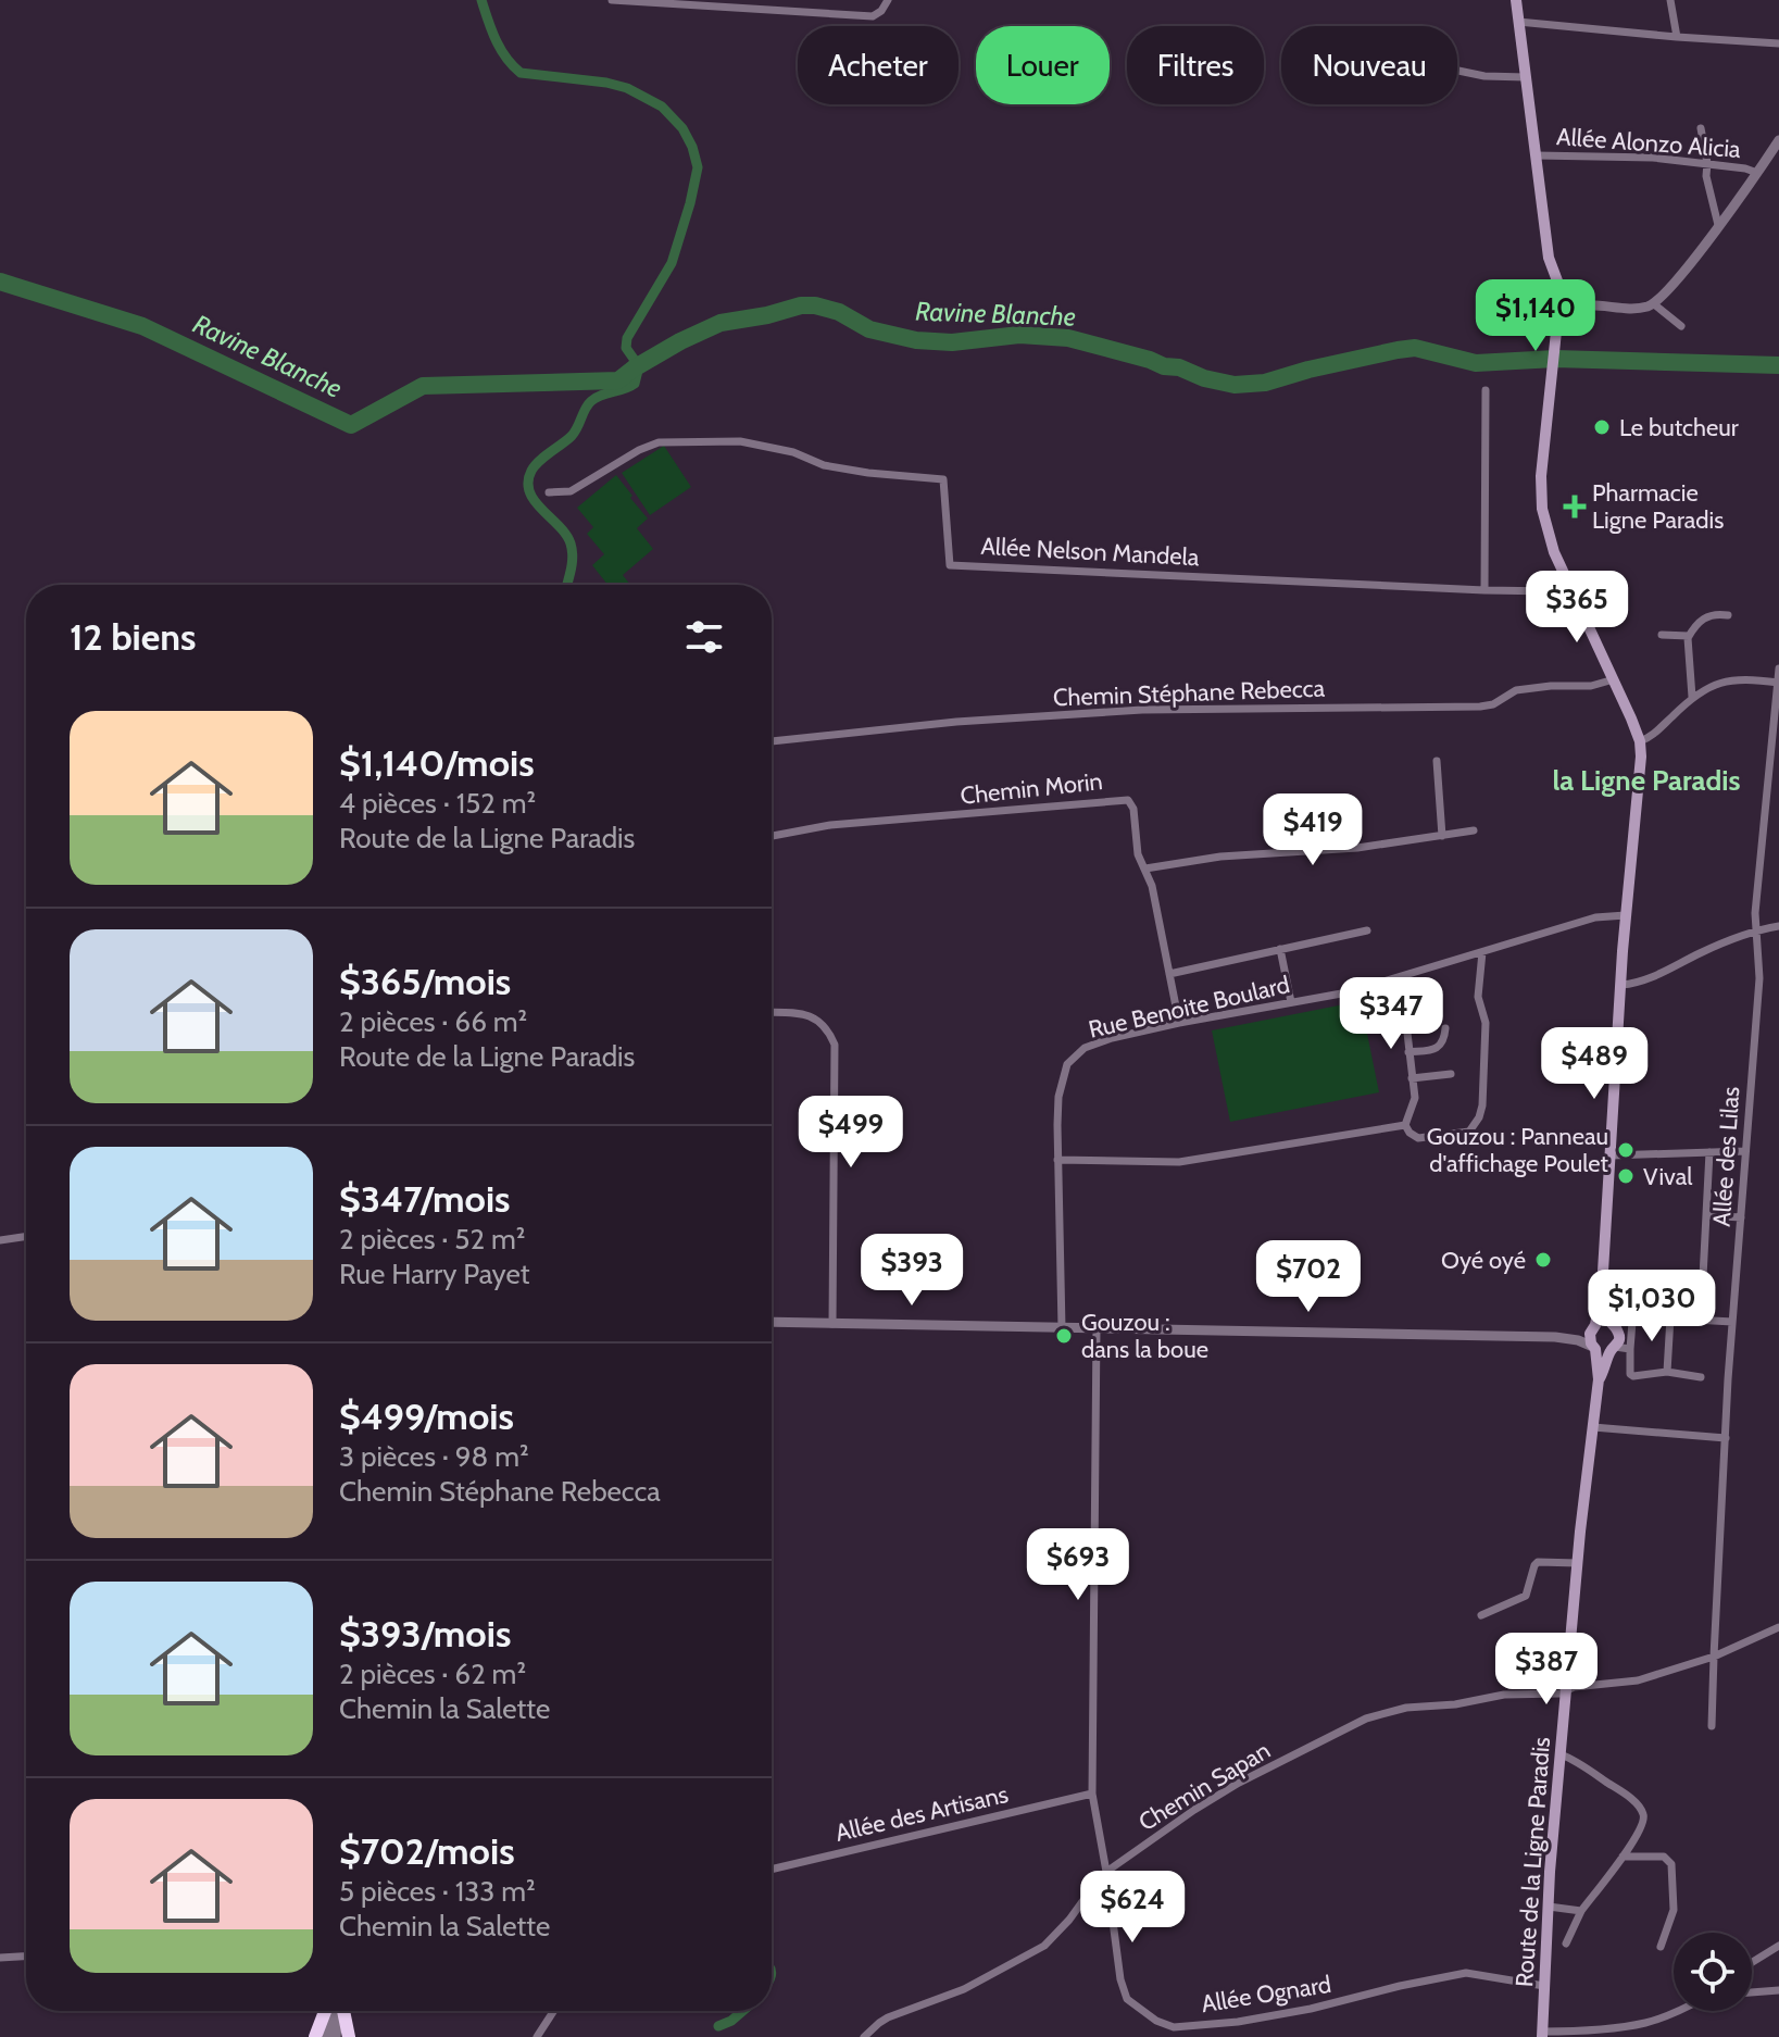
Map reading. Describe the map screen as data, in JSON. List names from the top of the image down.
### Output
{
  "streets": {
    "main road": ["Route de la Ligne Paradis"],
    "street": [
      "Allée Alonzo Alicia",
      "Allée Nelson Mandela",
      "Chemin Stéphane Rebecca",
      "Chemin Morin",
      "Rue Benoite Boulard",
      "Allée des Lilas",
      "Chemin Sapan",
      "Allée des Artisans",
      "Allée Ognard"
    ]
  },
  "crossings": [
    ["Chemin Morin", "Rue Benoite Boulard"],
    ["Allée des Lilas", "Chemin Sapan"],
    ["Chemin Sapan", "Route de la Ligne Paradis"],
    ["Chemin Sapan", "Allée Ognard"],
    ["Allée des Artisans", "Allée Ognard"],
    ["Route de la Ligne Paradis", "Allée Ognard"]
  ],
  "districts": ["la Ligne Paradis"],
  "water": ["Ravine Blanche"],
  "places": {
    "other": [
      "Le butcheur",
      "Gouzou : Panneau d'affichage Poulet",
      "Vival",
      "Oyé oyé",
      "Gouzou : dans la boue"
    ],
    "health": ["Pharmacie Ligne Paradis"]
  },
  "page": {
    "chip": [
      "Acheter",
      "Louer",
      "Filtres",
      "Nouveau"
    ],
    "price": [
      "$1,140",
      "$365",
      "$419",
      "$347",
      "$489",
      "$499",
      "$393",
      "$702",
      "$1,030",
      "$693",
      "$387",
      "$624"
    ],
    "heading": "12 biens",
    "list": [
      {
        "name": "$1,140/mois",
        "note": "4 pièces · 152 m² · Route de la Ligne Paradis"
      },
      {
        "name": "$365/mois",
        "note": "2 pièces · 66 m² · Route de la Ligne Paradis"
      },
      {
        "name": "$347/mois",
        "note": "2 pièces · 52 m² · Rue Harry Payet"
      },
      {
        "name": "$499/mois",
        "note": "3 pièces · 98 m² · Chemin Stéphane Rebecca"
      },
      {
        "name": "$393/mois",
        "note": "2 pièces · 62 m² · Chemin la Salette"
      },
      {
        "name": "$702/mois",
        "note": "5 pièces · 133 m² · Chemin la Salette"
      }
    ]
  }
}
